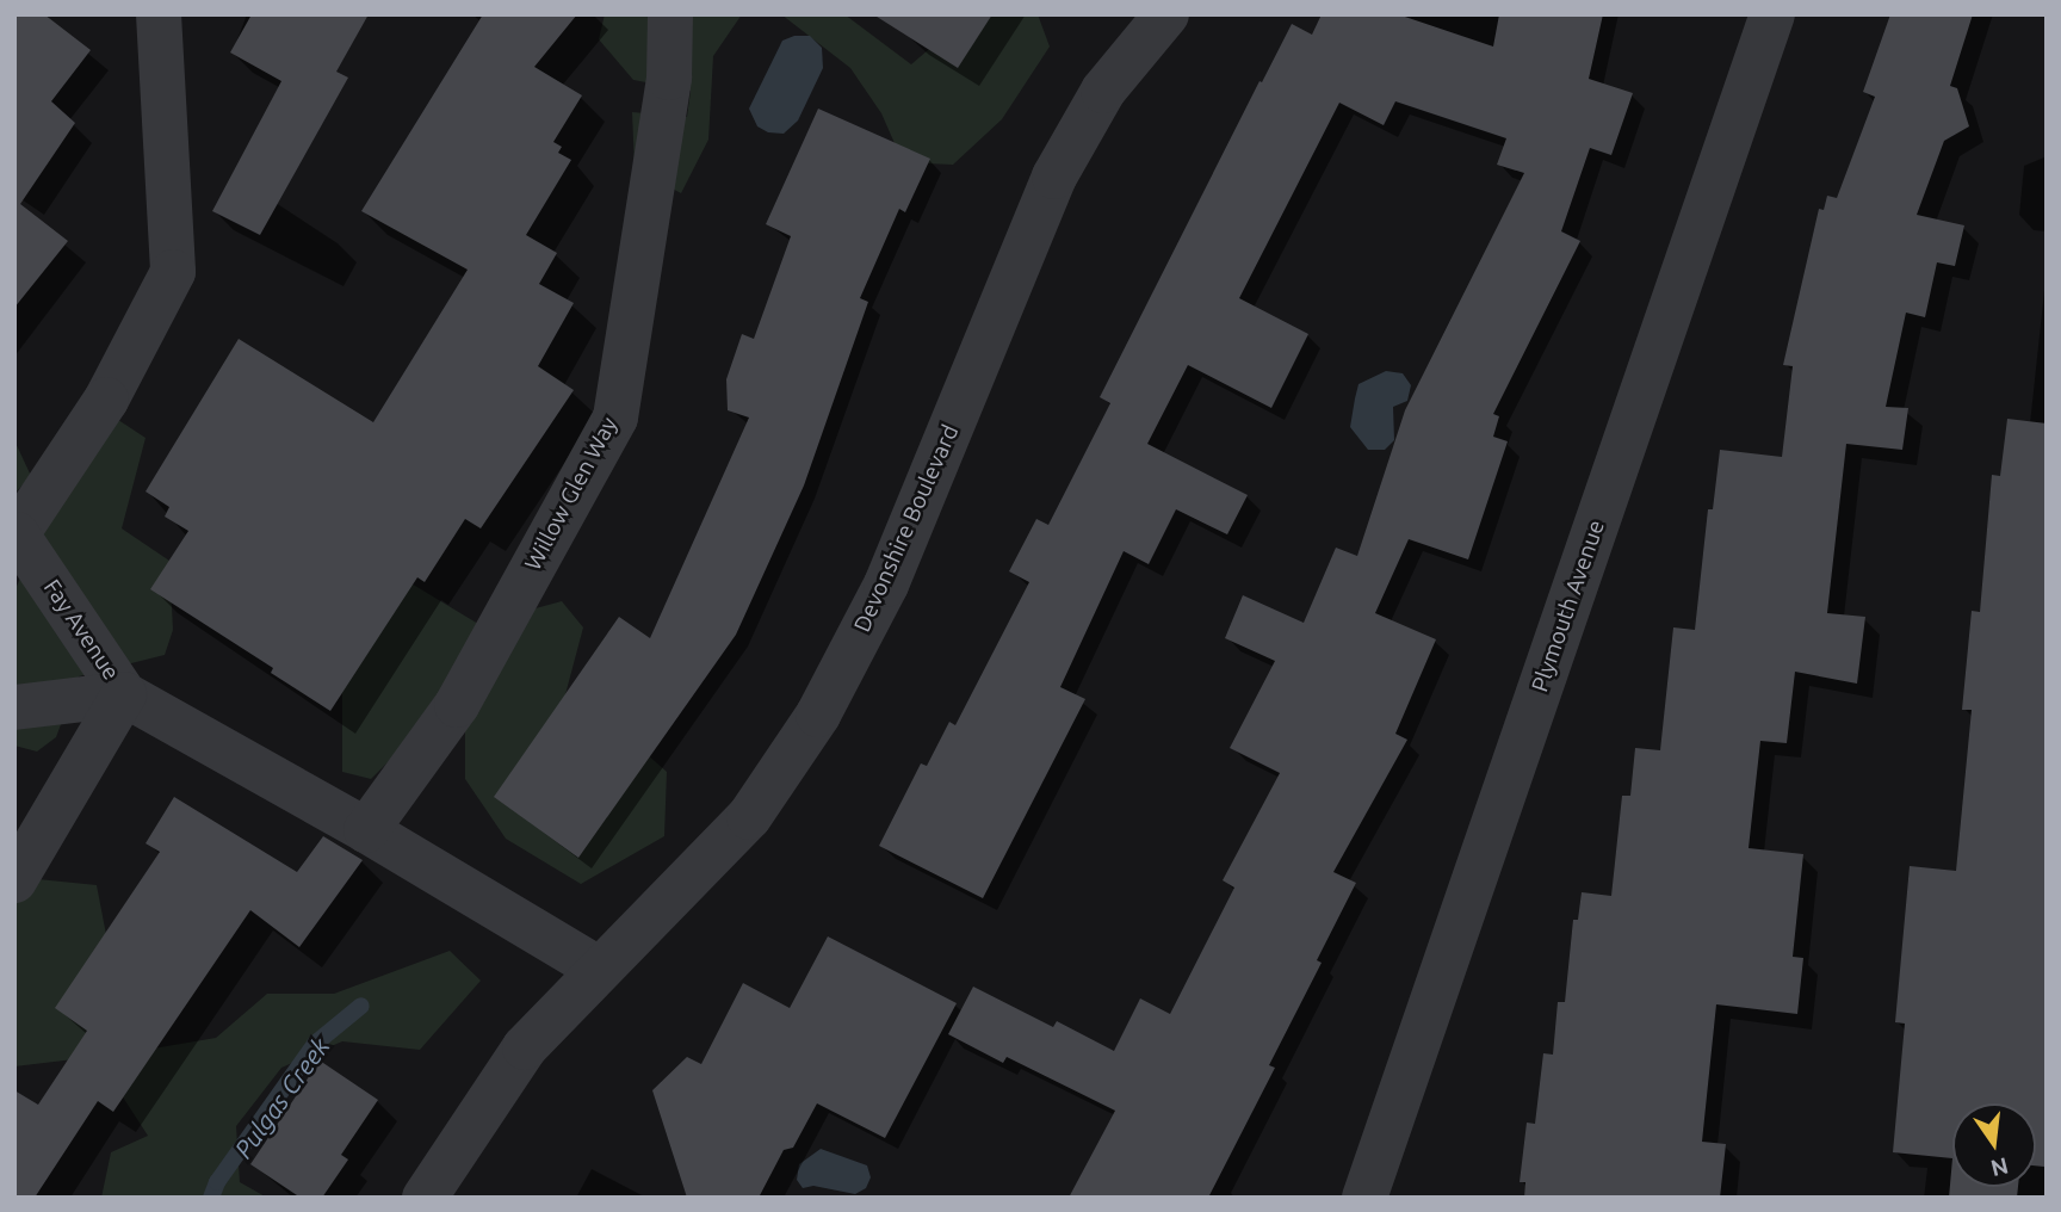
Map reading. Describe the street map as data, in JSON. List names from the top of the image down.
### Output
{
  "streets": {
    "street": [
      "Willow Glen Way",
      "Devonshire Boulevard",
      "Plymouth Avenue",
      "Fay Avenue"
    ]
  },
  "crossings": [
    ["Willow Glen Way", "Fay Avenue"],
    ["Devonshire Boulevard", "Fay Avenue"]
  ],
  "water": ["Pulgas Creek"],
  "north": "bottom"
}
